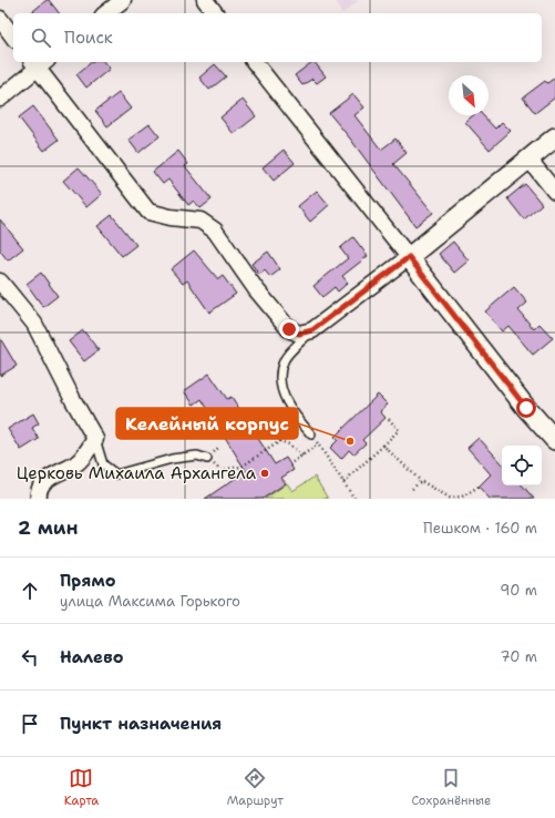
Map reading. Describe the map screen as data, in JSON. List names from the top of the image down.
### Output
{
  "places": ["Келейный корпус", "Церковь Михаила Архангела"],
  "north": "bottom right",
  "page": {
    "search": "Поиск",
    "heading": ["2 мин", "Пешком · 160 m"],
    "list": [
      ["Прямо", "улица Максима Горького", "90 m"],
      ["Налево", "70 m"],
      "Пункт назначения"
    ],
    "nav": ["Карта", "Маршрут", "Сохранённые"]
  }
}
